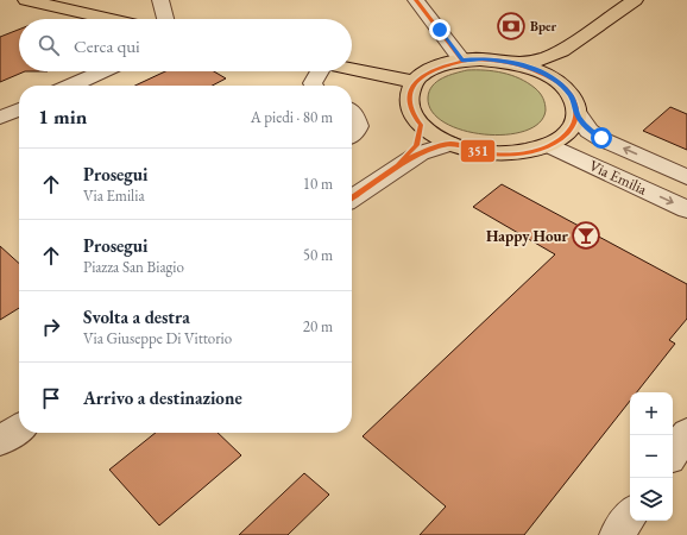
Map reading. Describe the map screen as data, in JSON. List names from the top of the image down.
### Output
{
  "streets": {
    "street": ["Via Emilia"]
  },
  "places": {
    "bank": ["Bper"],
    "bar": ["Happy Hour"]
  },
  "lines": ["transit line 351"],
  "page": {
    "search": "Cerca qui",
    "heading": ["1 min", "A piedi · 80 m"],
    "list": [
      ["Prosegui", "Via Emilia", "10 m"],
      ["Prosegui", "Piazza San Biagio", "50 m"],
      ["Svolta a destra", "Via Giuseppe Di Vittorio", "20 m"],
      "Arrivo a destinazione"
    ],
    "map_buttons": ["+", "−"]
  }
}
